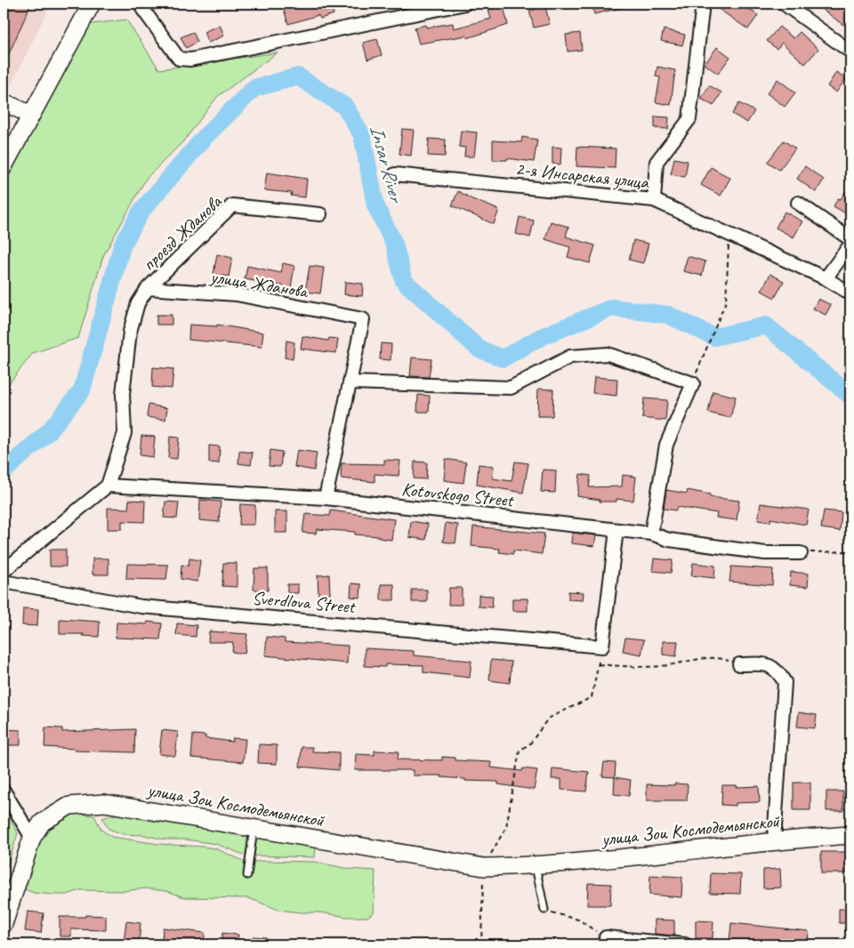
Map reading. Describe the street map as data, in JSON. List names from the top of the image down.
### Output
{
  "streets": {
    "street": [
      "2-я Инсарская улица",
      "проезд Жданова",
      "улица Жданова",
      "Kotovskogo Street",
      "Sverdlova Street",
      "улица Зои Космодемьянской"
    ]
  },
  "crossings": [
    ["проезд Жданова", "улица Жданова"]
  ],
  "water": ["Insar River"]
}
